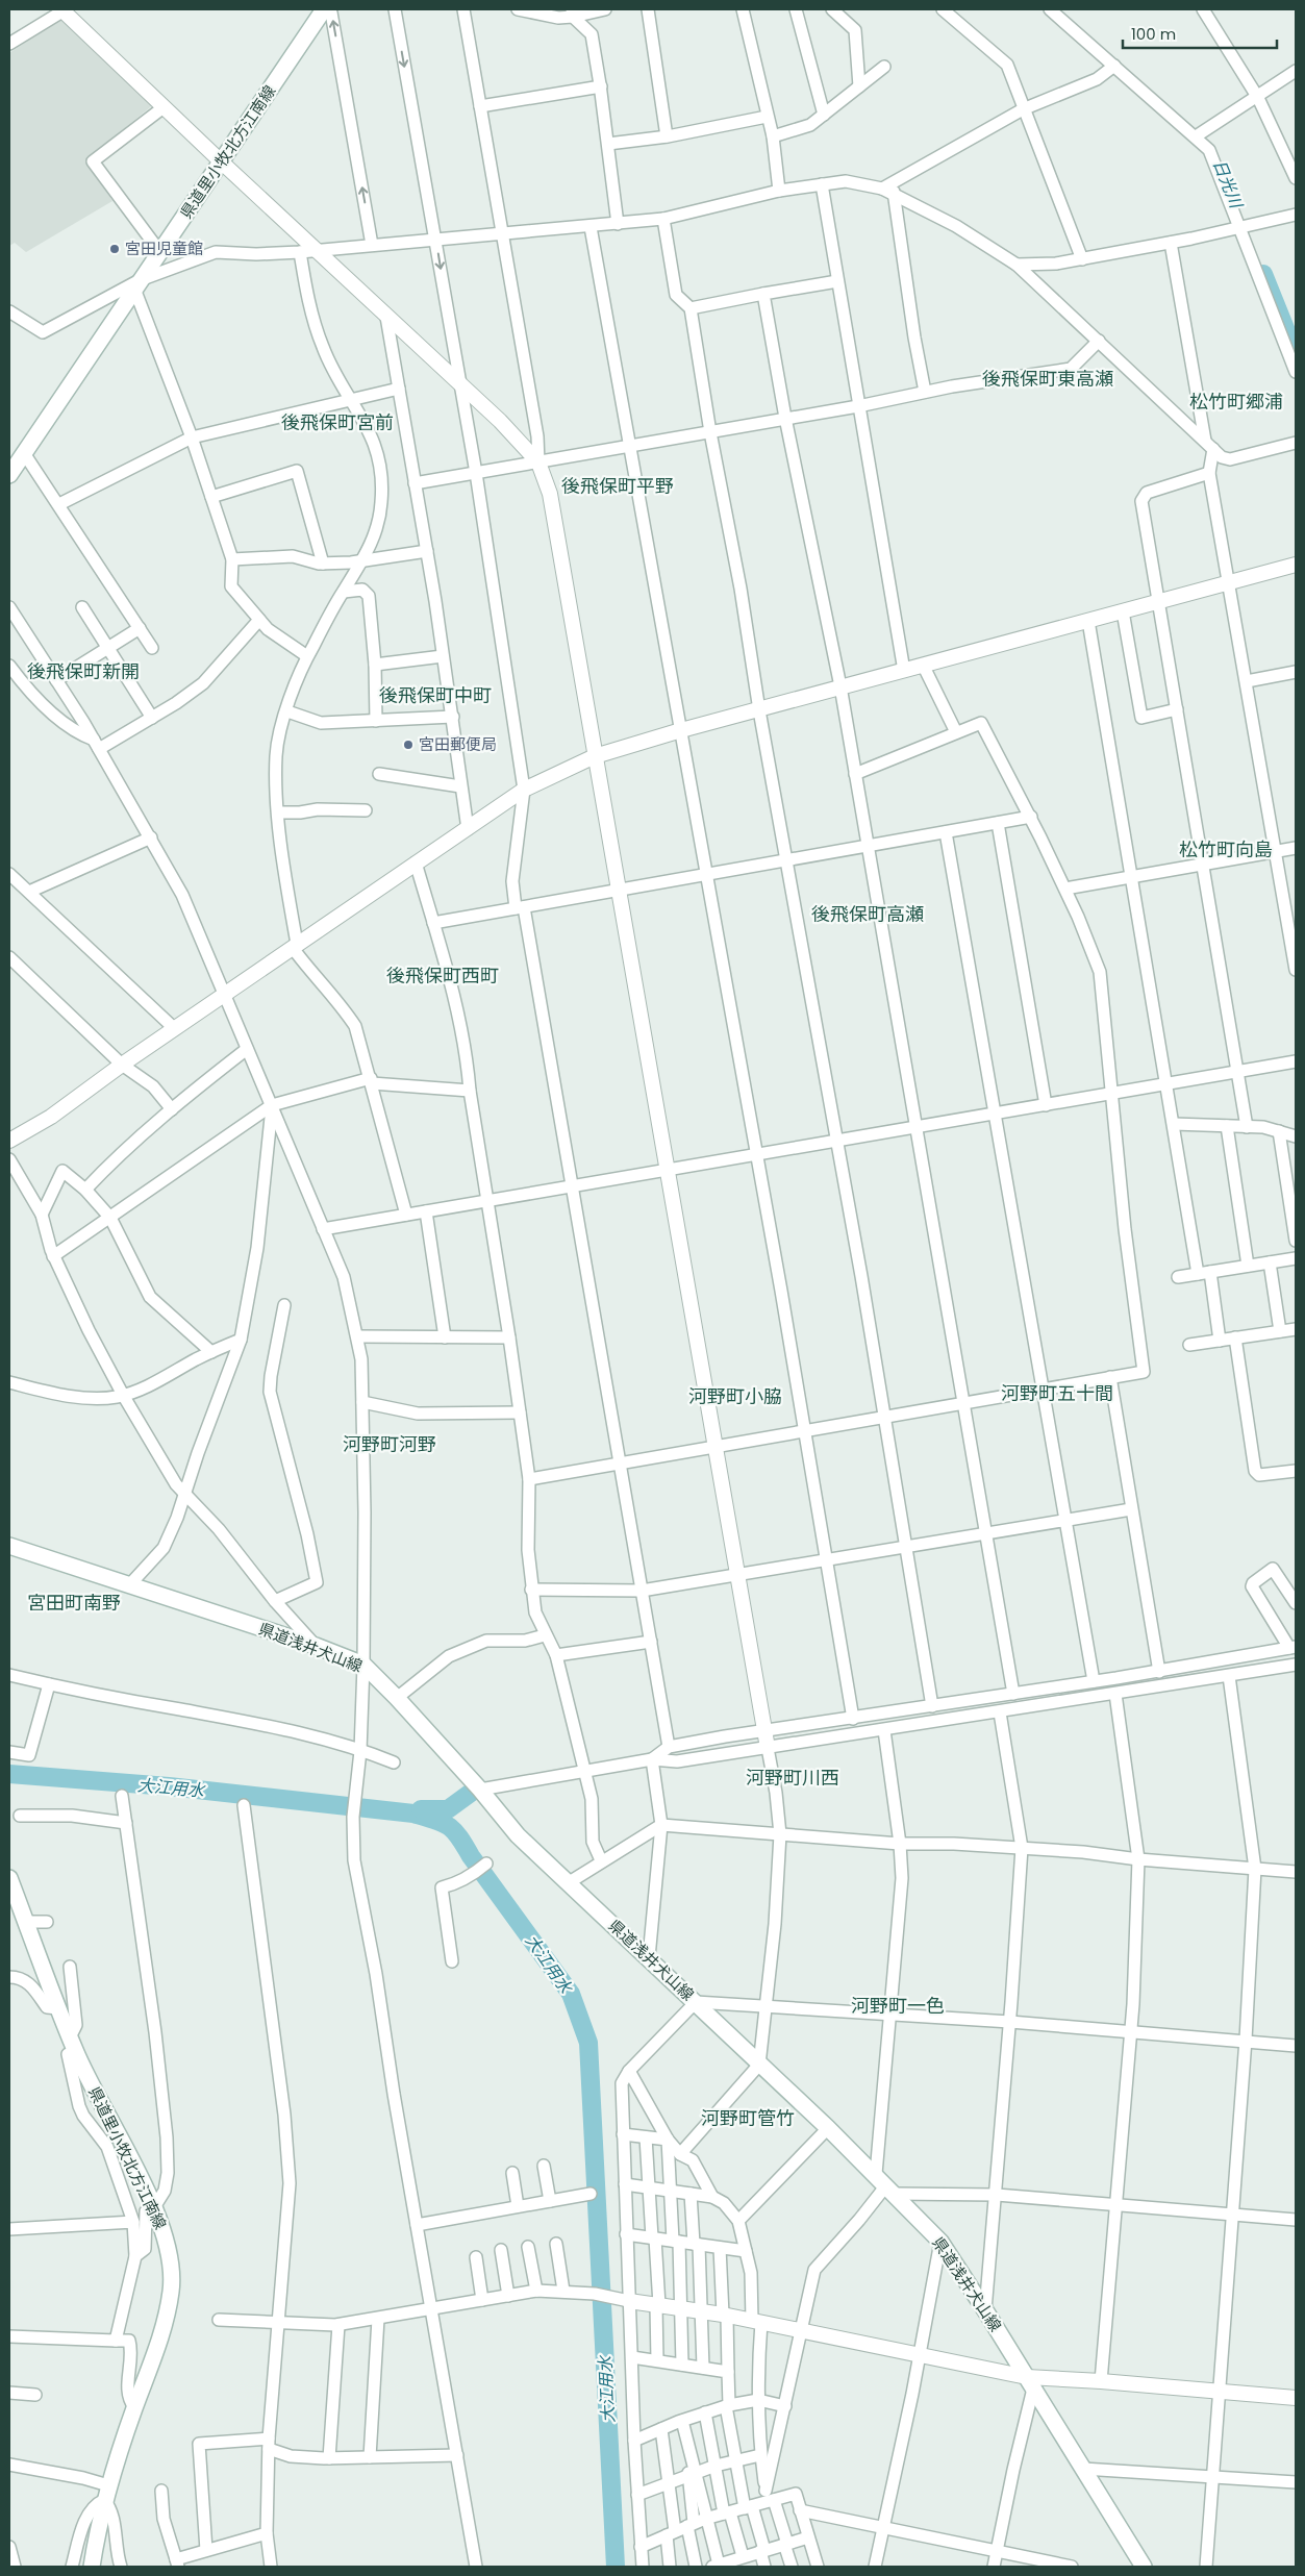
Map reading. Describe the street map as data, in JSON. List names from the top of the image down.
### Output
{
  "streets": {
    "main road": ["県道里小牧北方江南線", "県道浅井犬山線"]
  },
  "districts": [
    "後飛保町東高瀬",
    "松竹町郷浦",
    "後飛保町宮前",
    "後飛保町平野",
    "後飛保町新開",
    "後飛保町中町",
    "松竹町向島",
    "後飛保町高瀬",
    "後飛保町西町",
    "河野町五十間",
    "河野町小脇",
    "河野町河野",
    "宮田町南野",
    "河野町川西",
    "河野町一色",
    "河野町管竹"
  ],
  "water": ["日光川", "大江用水"],
  "places": ["宮田児童館", "宮田郵便局"],
  "scale_bar": "100 m"
}
